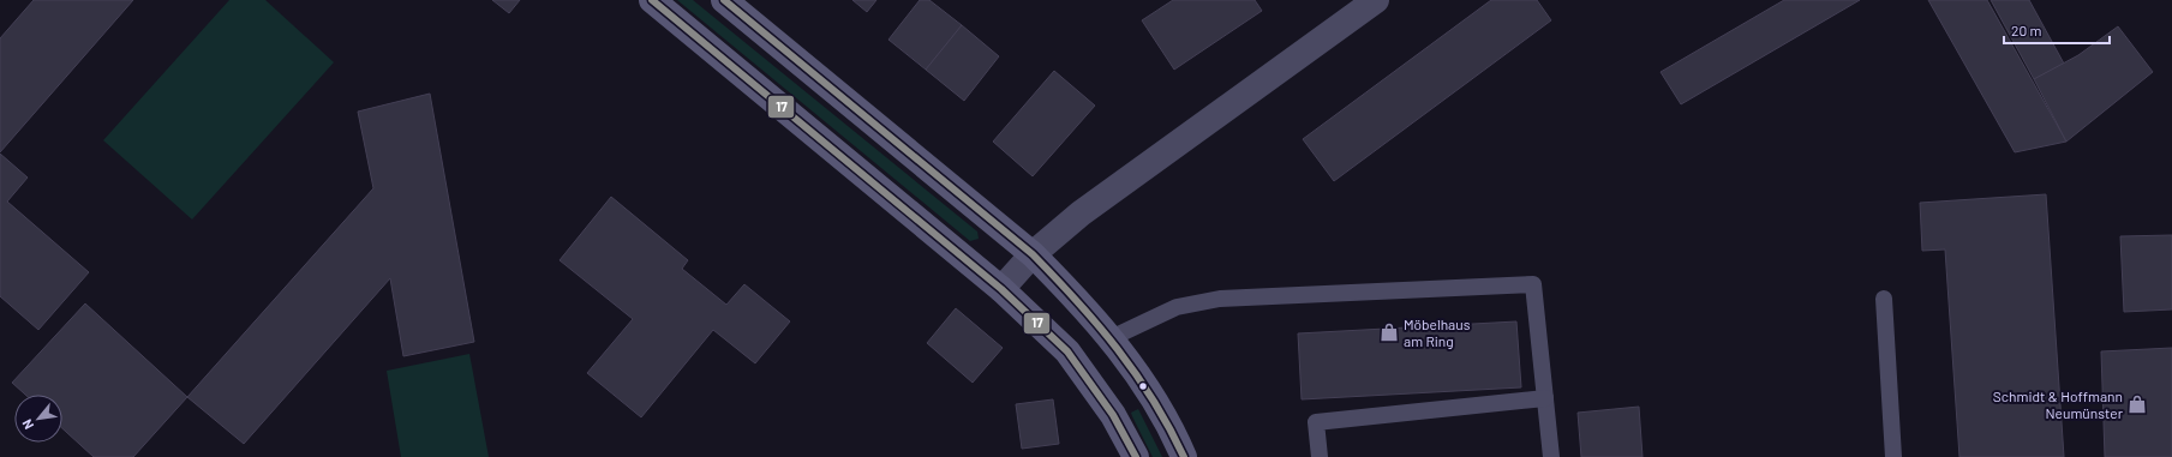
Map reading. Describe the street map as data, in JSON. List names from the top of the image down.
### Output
{
  "places": {
    "shop": ["Möbelhaus am Ring", "Schmidt & Hoffmann Neumünster"]
  },
  "lines": ["transit line 17"],
  "scale_bar": "20 m",
  "north": "bottom left"
}
